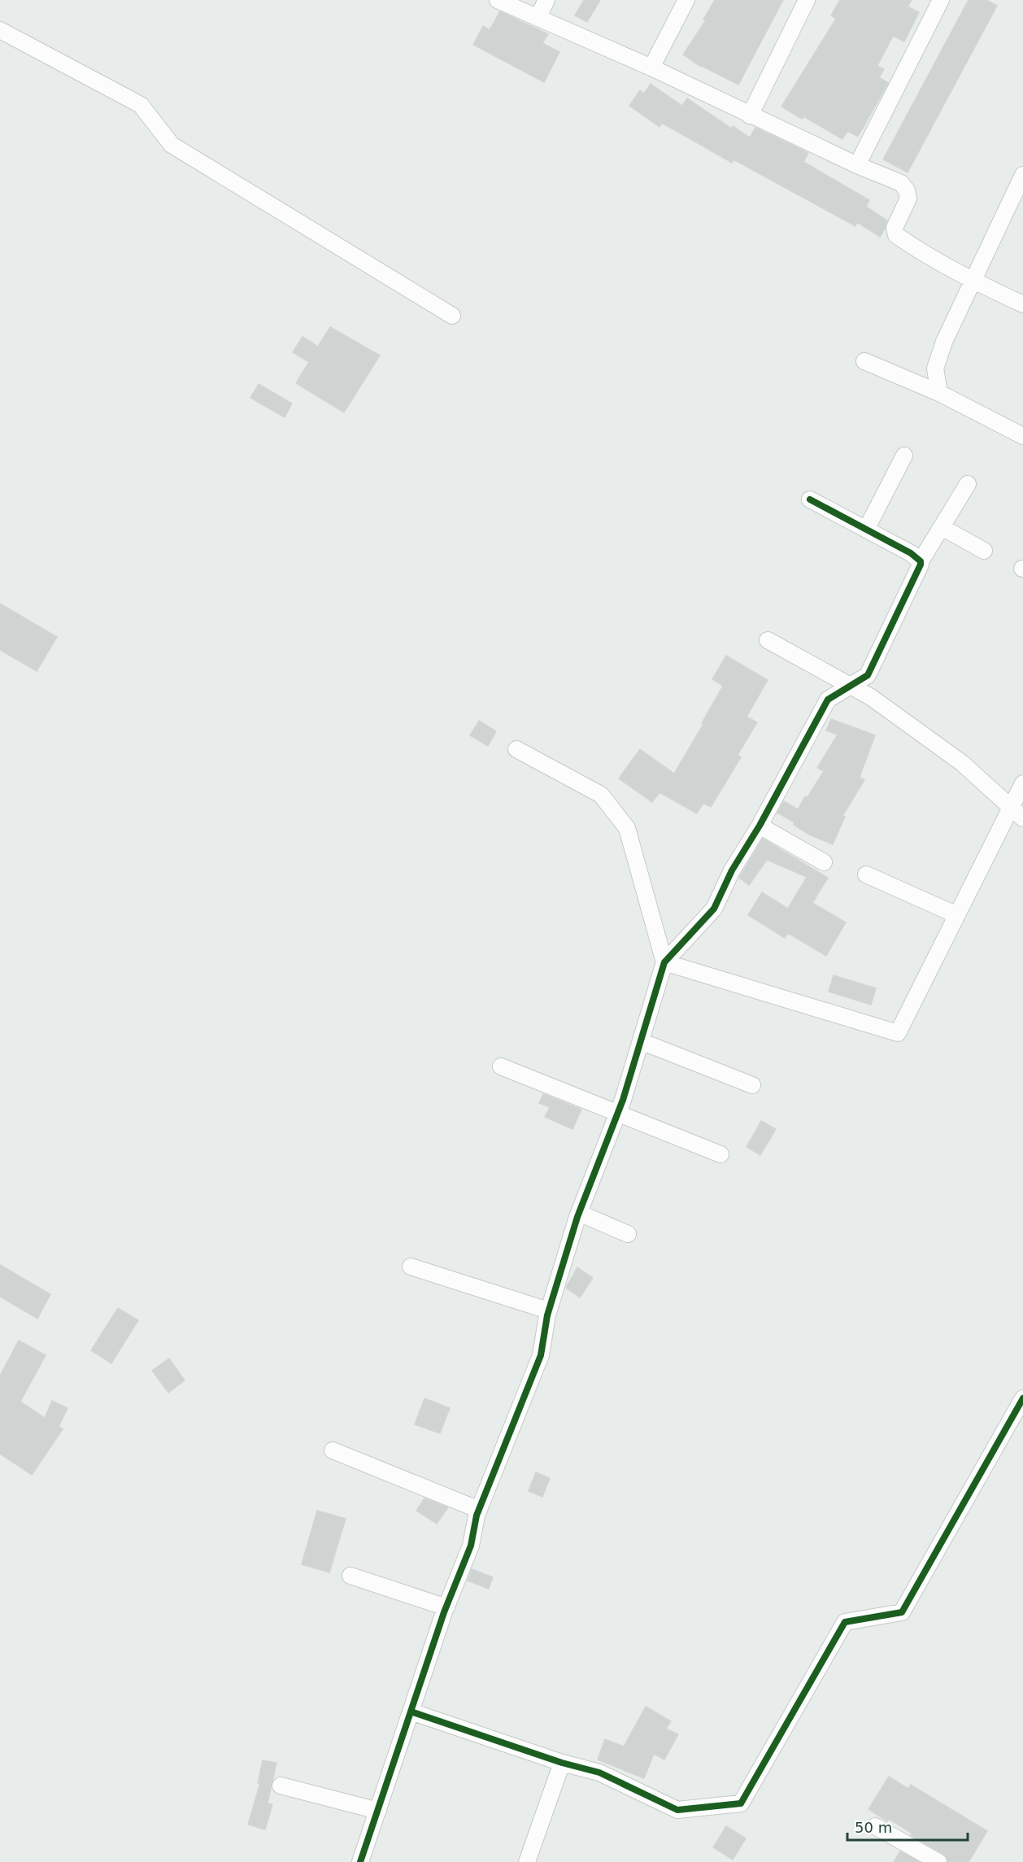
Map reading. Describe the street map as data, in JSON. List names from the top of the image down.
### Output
{
  "scale_bar": "50 m"
}
